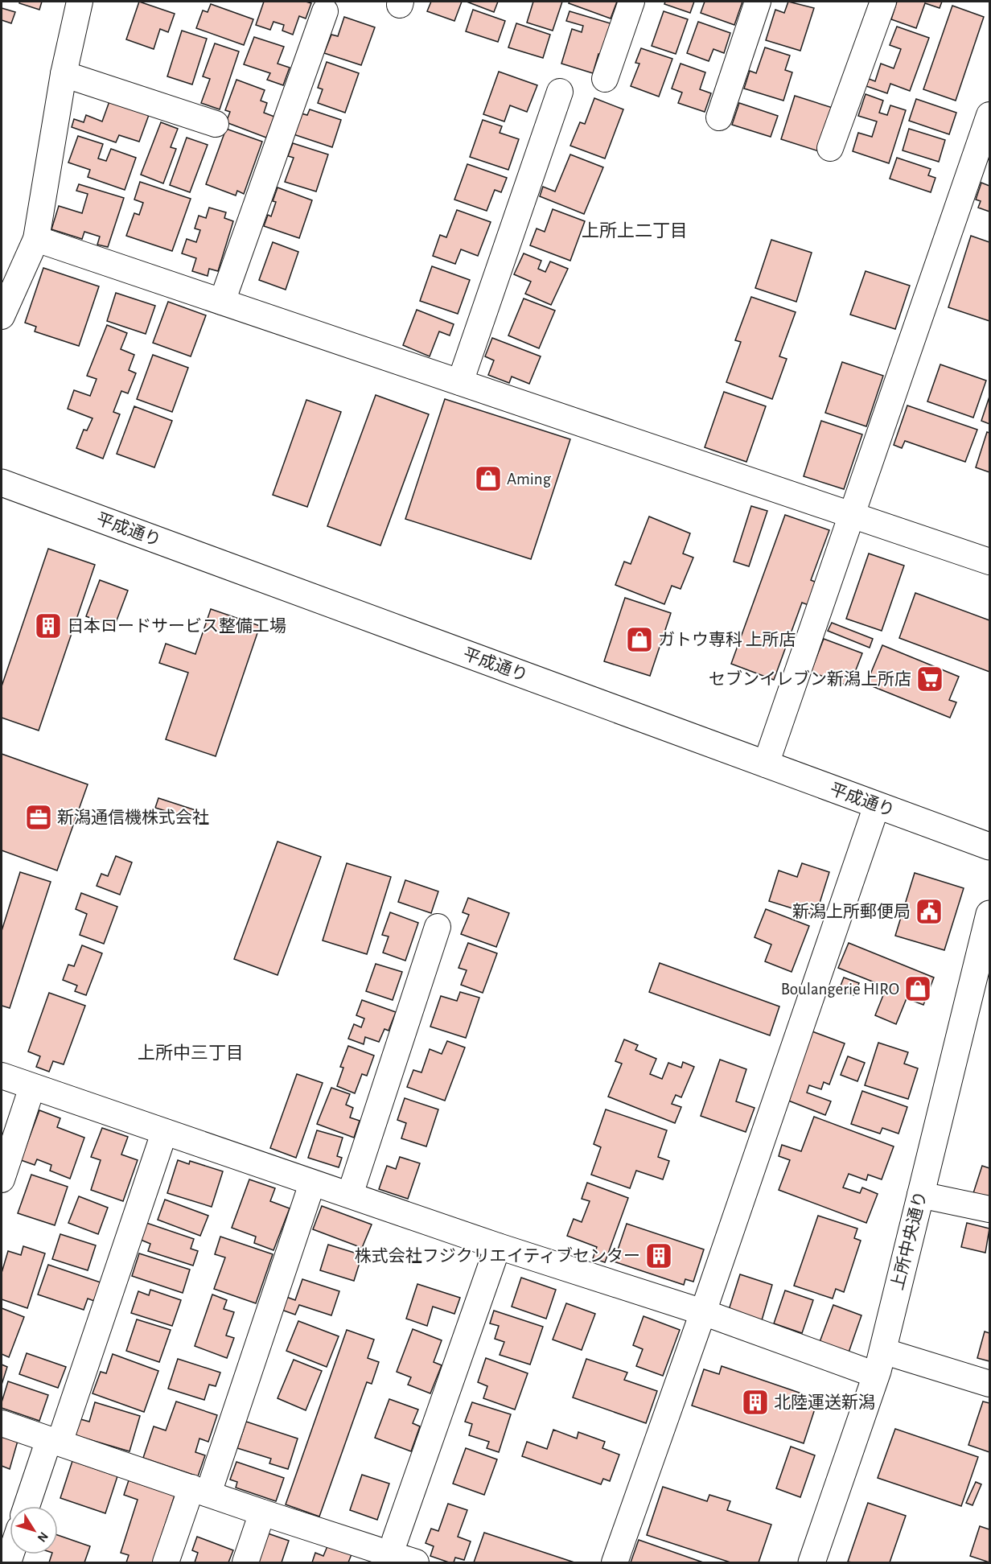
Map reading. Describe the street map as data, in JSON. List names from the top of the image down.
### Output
{
  "streets": {
    "street": ["平成通り", "上所中央通り"]
  },
  "districts": ["上所上二丁目", "上所中三丁目"],
  "places": {
    "shop": ["Aming", "ガトウ専科 上所店", "Boulangerie HIRO"],
    "building": ["日本ロードサービス整備工場", "株式会社フジクリエイティブセンター", "北陸運送新潟"],
    "supermarket": ["セブンイレブン新潟上所店"],
    "office": ["新潟通信機株式会社"],
    "public building": ["新潟上所郵便局"]
  },
  "north": "bottom right"
}
